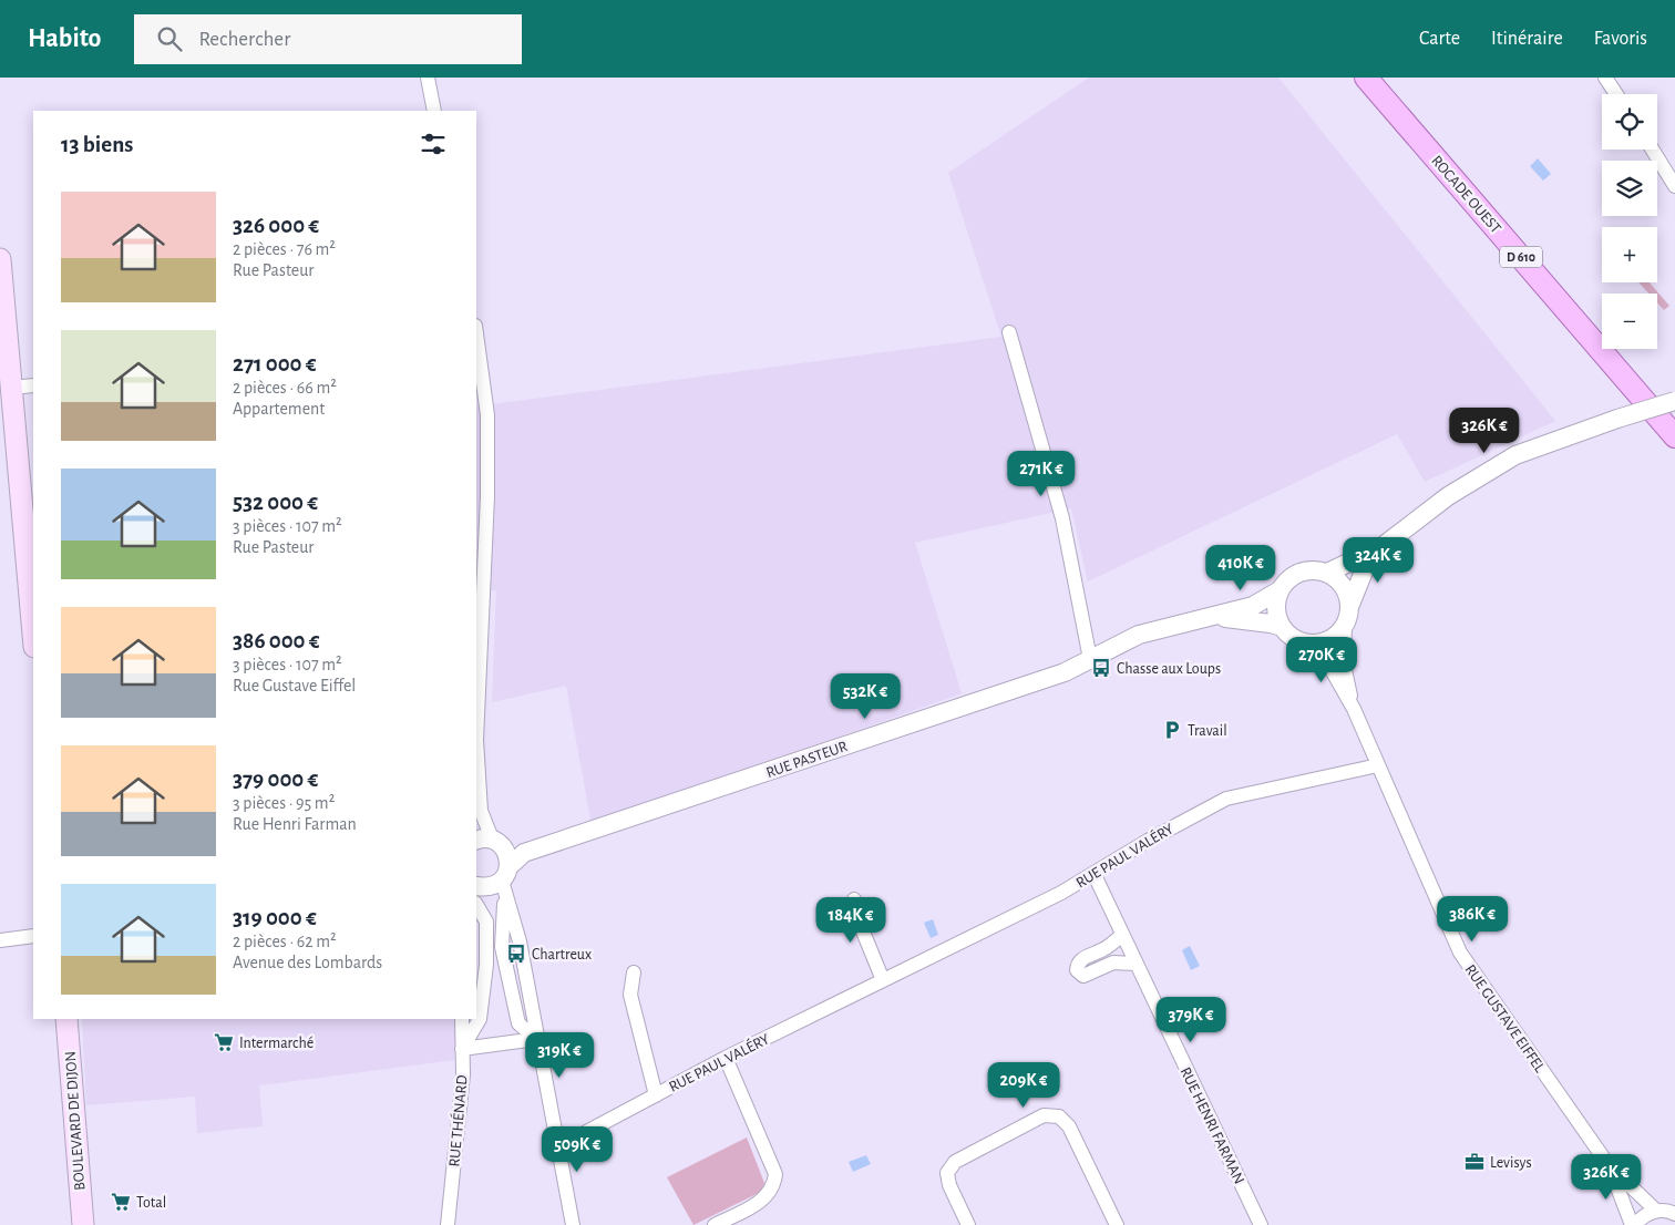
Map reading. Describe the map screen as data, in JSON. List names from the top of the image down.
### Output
{
  "streets": {
    "main road": ["ROCADE OUEST", "D 610", "BOULEVARD DE DIJON"],
    "street": [
      "RUE PASTEUR",
      "RUE PAUL VALÉRY",
      "RUE GUSTAVE EIFFEL",
      "RUE THÉNARD",
      "RUE HENRI FARMAN"
    ]
  },
  "crossings": [
    ["RUE PASTEUR", "RUE GUSTAVE EIFFEL"],
    ["RUE PAUL VALÉRY", "RUE GUSTAVE EIFFEL"],
    ["RUE PAUL VALÉRY", "RUE HENRI FARMAN"]
  ],
  "places": {
    "bus stop": ["Chasse aux Loups", "Chartreux"],
    "parking": ["Travail"],
    "supermarket": ["Intermarché", "Total"],
    "office": ["Levisys"]
  },
  "page": {
    "header": "Habito",
    "search": "Rechercher",
    "nav": ["Carte", "Itinéraire", "Favoris"],
    "map_buttons": ["+", "−"],
    "heading": "13 biens",
    "list": [
      {
        "name": "326 000 €",
        "note": "2 pièces · 76 m² · Rue Pasteur"
      },
      {
        "name": "271 000 €",
        "note": "2 pièces · 66 m² · Appartement"
      },
      {
        "name": "532 000 €",
        "note": "3 pièces · 107 m² · Rue Pasteur"
      },
      {
        "name": "386 000 €",
        "note": "3 pièces · 107 m² · Rue Gustave Eiffel"
      },
      {
        "name": "379 000 €",
        "note": "3 pièces · 95 m² · Rue Henri Farman"
      },
      {
        "name": "319 000 €",
        "note": "2 pièces · 62 m² · Avenue des Lombards"
      }
    ],
    "price": [
      "326K €",
      "271K €",
      "324K €",
      "410K €",
      "270K €",
      "532K €",
      "386K €",
      "184K €",
      "379K €",
      "319K €",
      "209K €",
      "509K €",
      "326K €"
    ]
  }
}
